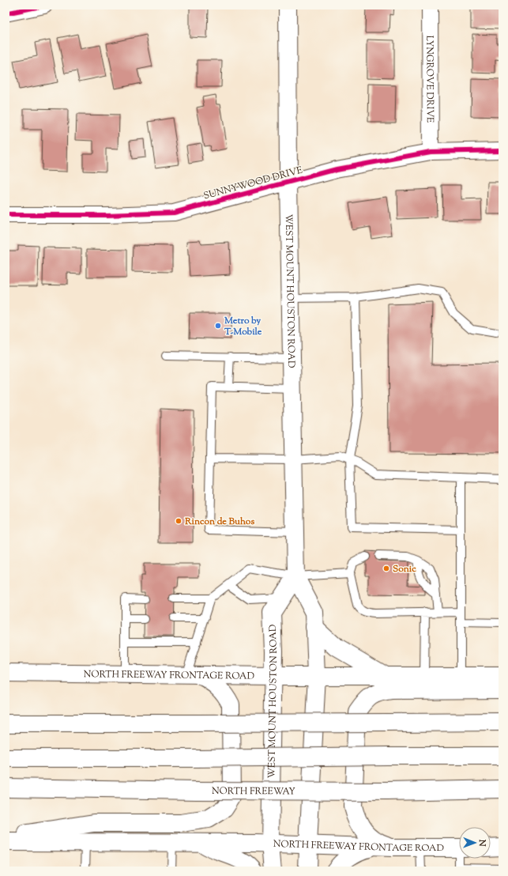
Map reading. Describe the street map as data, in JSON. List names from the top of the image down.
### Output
{
  "streets": {
    "main road": ["WEST MOUNT HOUSTON ROAD", "NORTH FREEWAY FRONTAGE ROAD", "NORTH FREEWAY"],
    "street": ["LYNGROVE DRIVE", "SUNNYWOOD DRIVE"]
  },
  "crossings": [
    ["LYNGROVE DRIVE", "SUNNYWOOD DRIVE"],
    ["SUNNYWOOD DRIVE", "WEST MOUNT HOUSTON ROAD"],
    ["WEST MOUNT HOUSTON ROAD", "NORTH FREEWAY FRONTAGE ROAD"]
  ],
  "places": ["Metro by T-Mobile", "Rincon de Buhos", "Sonic"],
  "north": "right"
}
